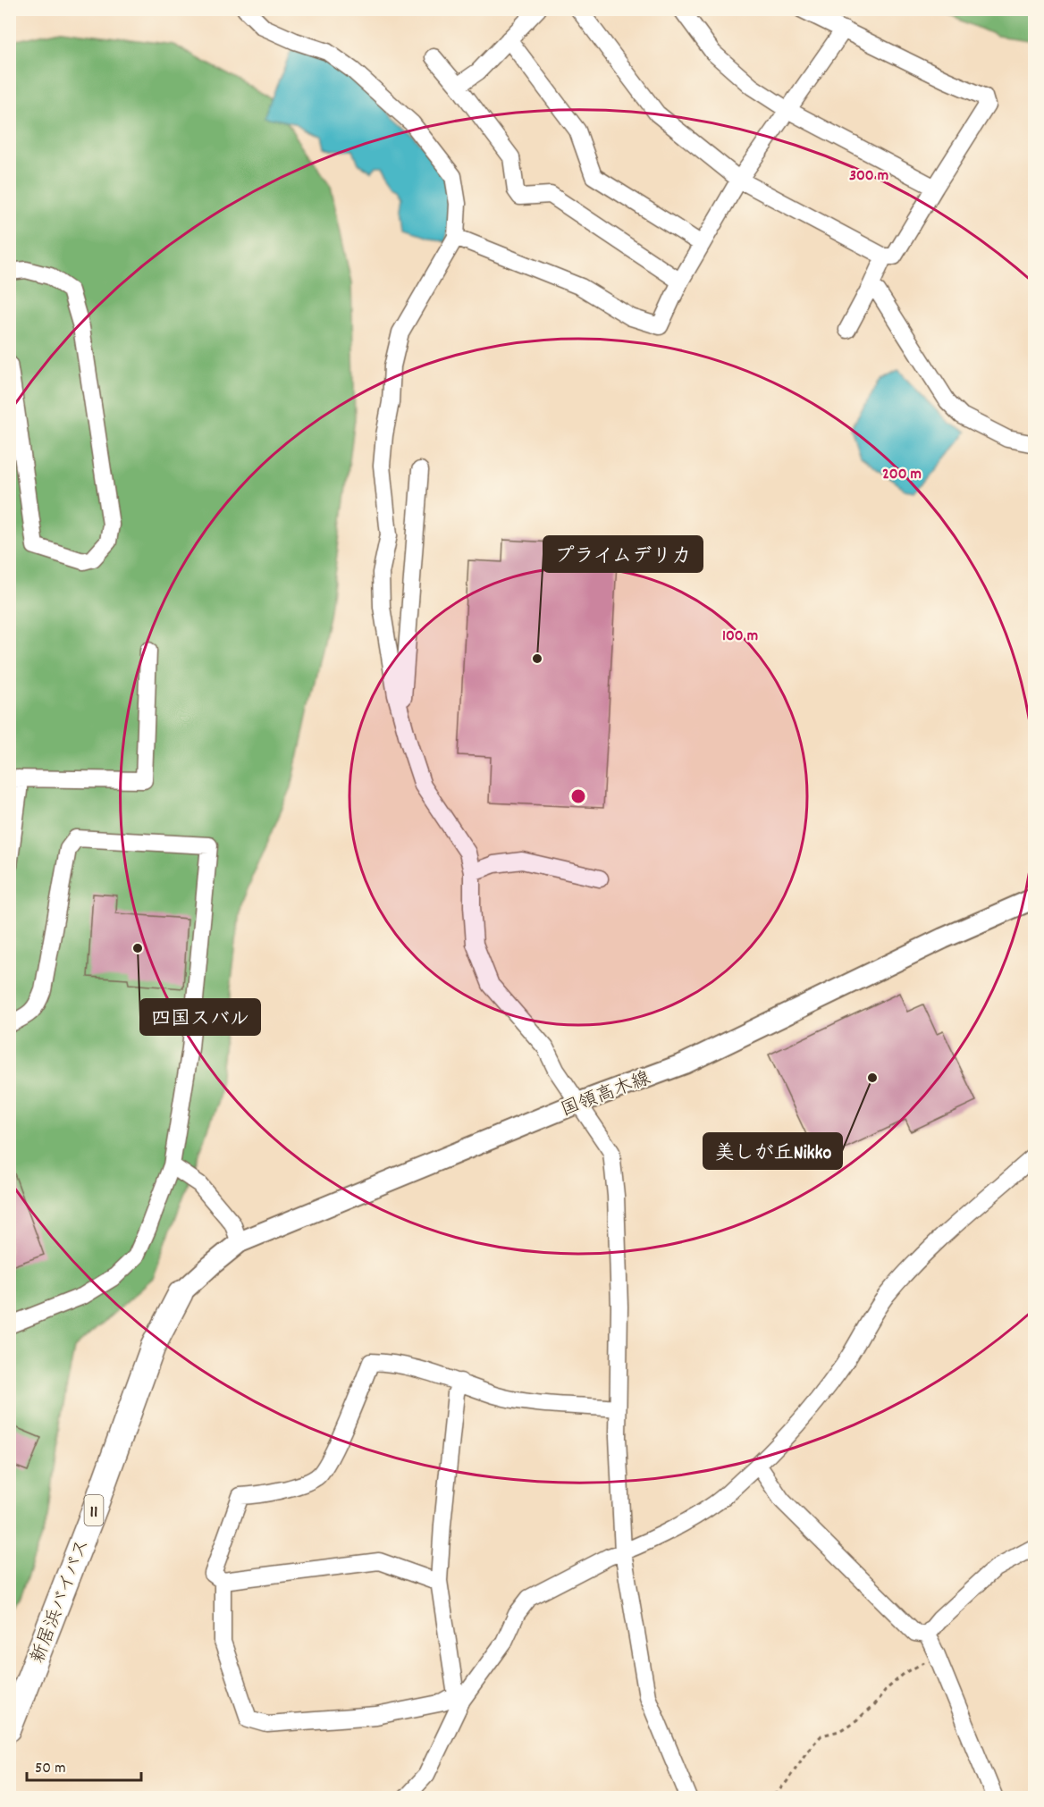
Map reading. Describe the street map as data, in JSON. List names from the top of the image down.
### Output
{
  "streets": {
    "highway": ["11", "新居浜バイパス"],
    "main road": ["国領高木線"]
  },
  "crossings": [
    ["国領高木線", "新居浜バイパス"]
  ],
  "places": ["プライムデリカ", "四国スバル", "美しが丘Nikko"],
  "scale_bar": "50 m",
  "rings": ["300 m", "200 m", "100 m"]
}
